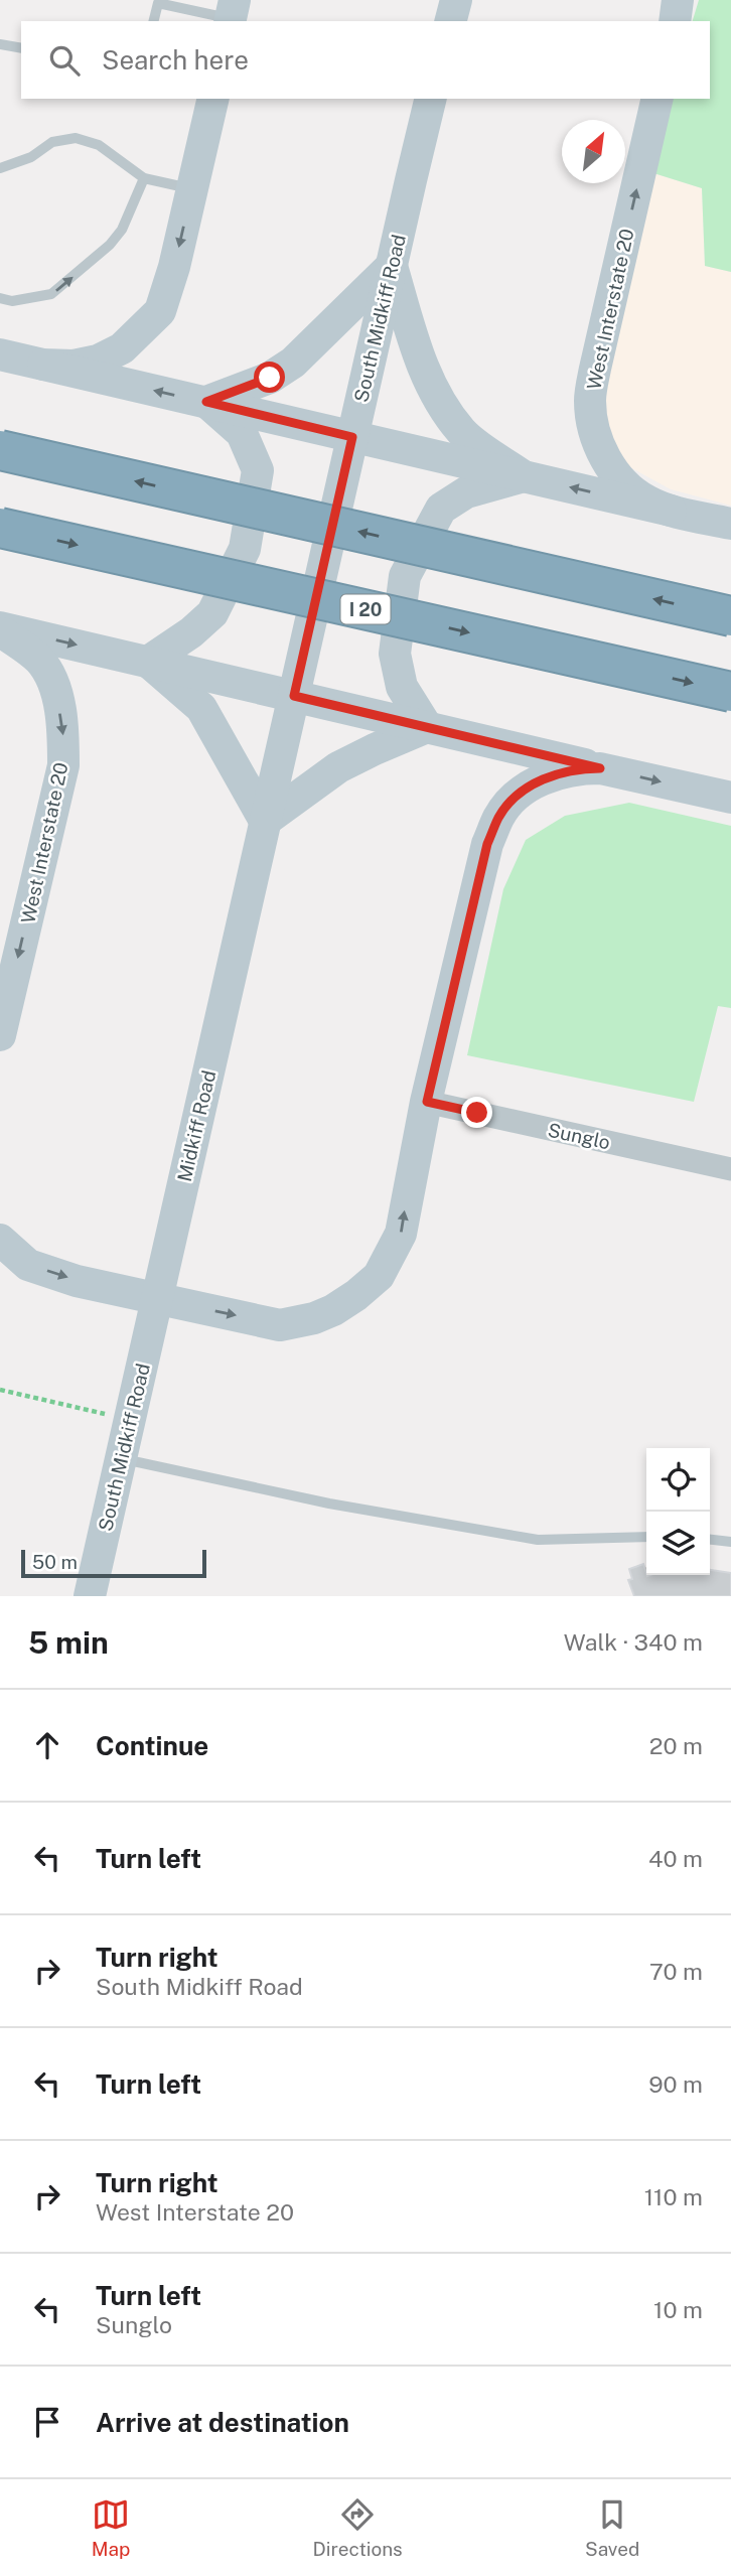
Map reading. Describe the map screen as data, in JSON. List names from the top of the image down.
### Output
{
  "streets": {
    "highway": ["I 20"],
    "main road": ["West Interstate 20", "South Midkiff Road", "Midkiff Road"],
    "street": ["Sunglo"]
  },
  "crossings": [
    ["South Midkiff Road", "Midkiff Road"]
  ],
  "scale_bar": "50 m",
  "north": "top right",
  "page": {
    "search": "Search here",
    "scale": "50 m",
    "heading": ["5 min", "Walk · 340 m"],
    "list": [
      ["Continue", "20 m"],
      ["Turn left", "40 m"],
      ["Turn right", "South Midkiff Road", "70 m"],
      ["Turn left", "90 m"],
      ["Turn right", "West Interstate 20", "110 m"],
      ["Turn left", "Sunglo", "10 m"],
      "Arrive at destination"
    ],
    "nav": ["Map", "Directions", "Saved"]
  }
}
